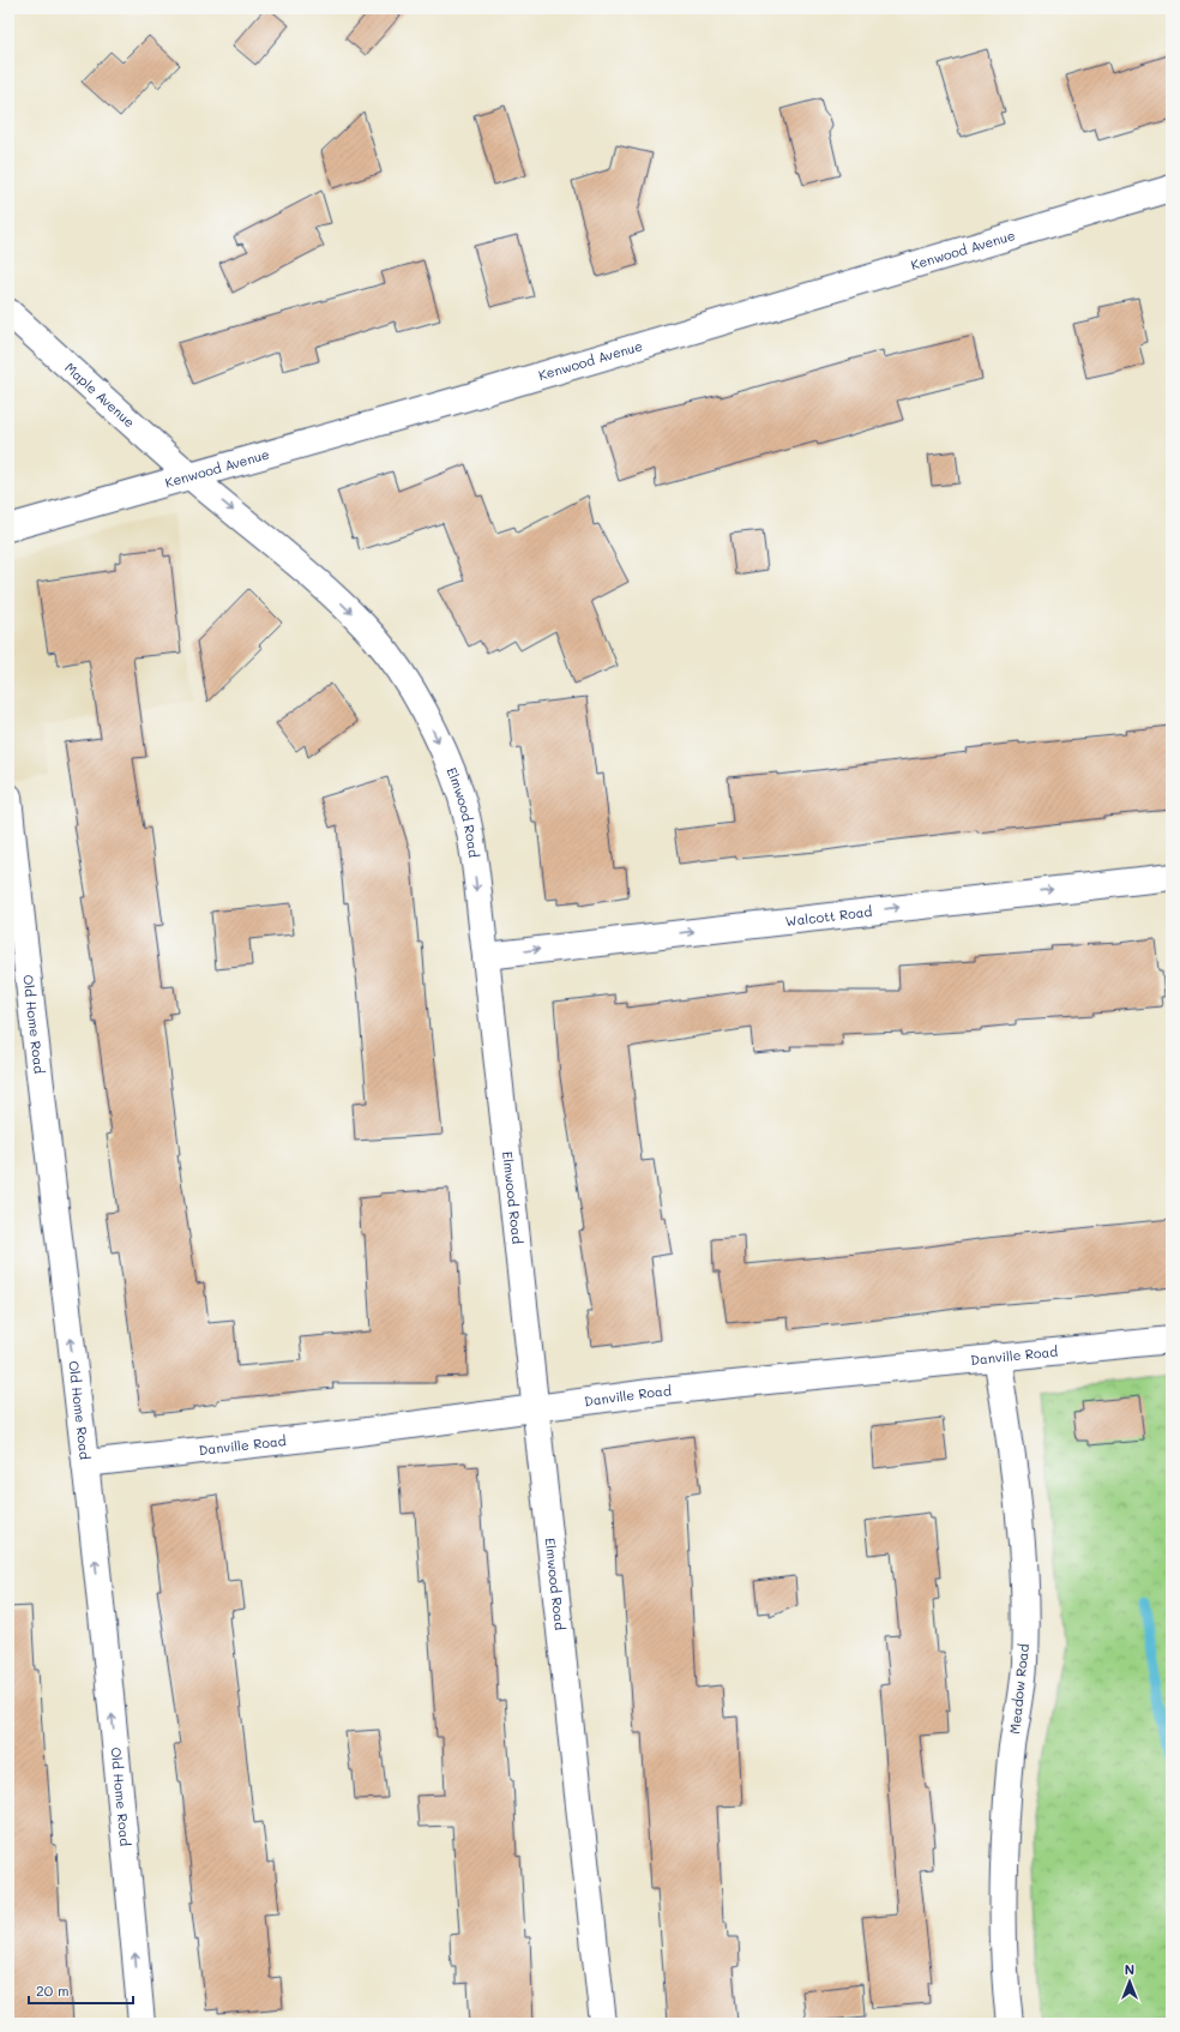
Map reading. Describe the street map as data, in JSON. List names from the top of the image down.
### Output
{
  "streets": {
    "street": [
      "Kenwood Avenue",
      "Maple Avenue",
      "Elmwood Road",
      "Walcott Road",
      "Old Home Road",
      "Danville Road",
      "Meadow Road"
    ]
  },
  "crossings": [
    ["Kenwood Avenue", "Maple Avenue"],
    ["Kenwood Avenue", "Elmwood Road"],
    ["Maple Avenue", "Elmwood Road"],
    ["Elmwood Road", "Walcott Road"],
    ["Elmwood Road", "Danville Road"],
    ["Old Home Road", "Danville Road"],
    ["Danville Road", "Meadow Road"]
  ],
  "one_way": ["Walcott Road", "Old Home Road"],
  "scale_bar": "20 m",
  "north": "top"
}
